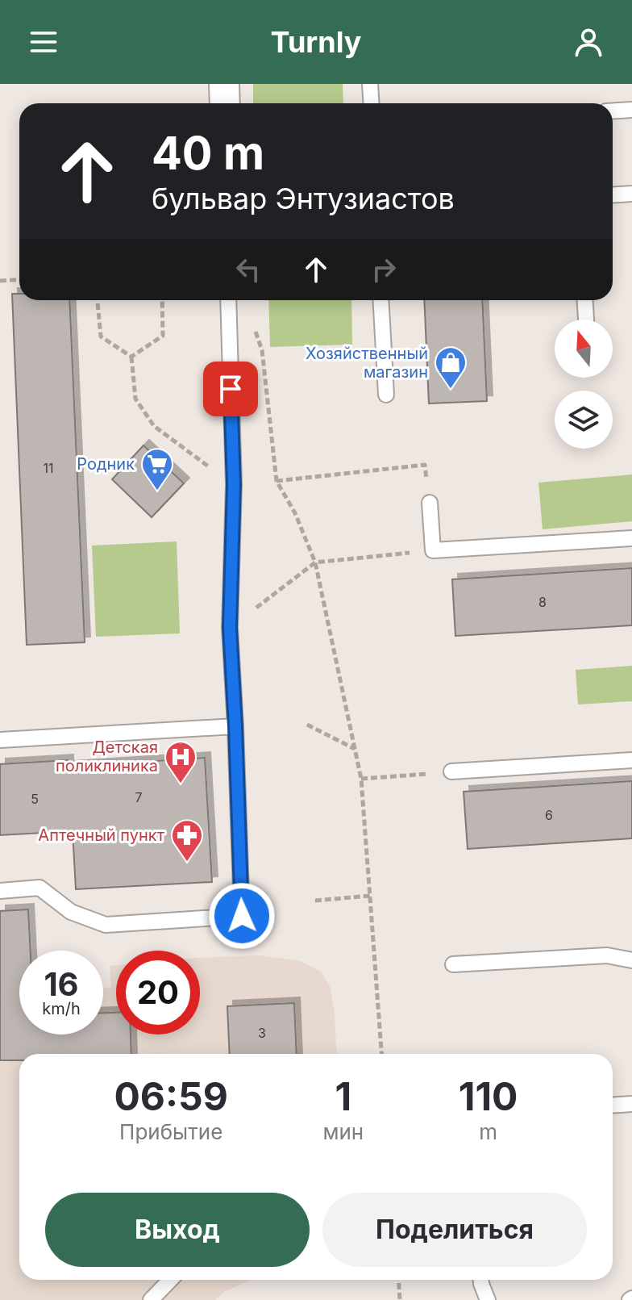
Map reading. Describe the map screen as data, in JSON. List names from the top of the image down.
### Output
{
  "places": {
    "shop": ["Хозяйственный магазин"],
    "supermarket": ["Родник"],
    "hospital": ["Детская поликлиника"],
    "pharmacy": ["Аптечный пункт"]
  },
  "house_numbers": [
    "11",
    "8",
    "7",
    "5",
    "6",
    "3"
  ],
  "north": "top",
  "page": {
    "header": "Turnly",
    "turn": ["40 m", "бульвар Энтузиастов"],
    "speed": "16 km/h",
    "limit": "20",
    "eta": [
      "06:59",
      "Прибытие",
      "1",
      "мин",
      "110",
      "m"
    ],
    "buttons": ["Выход", "Поделиться"]
  }
}
